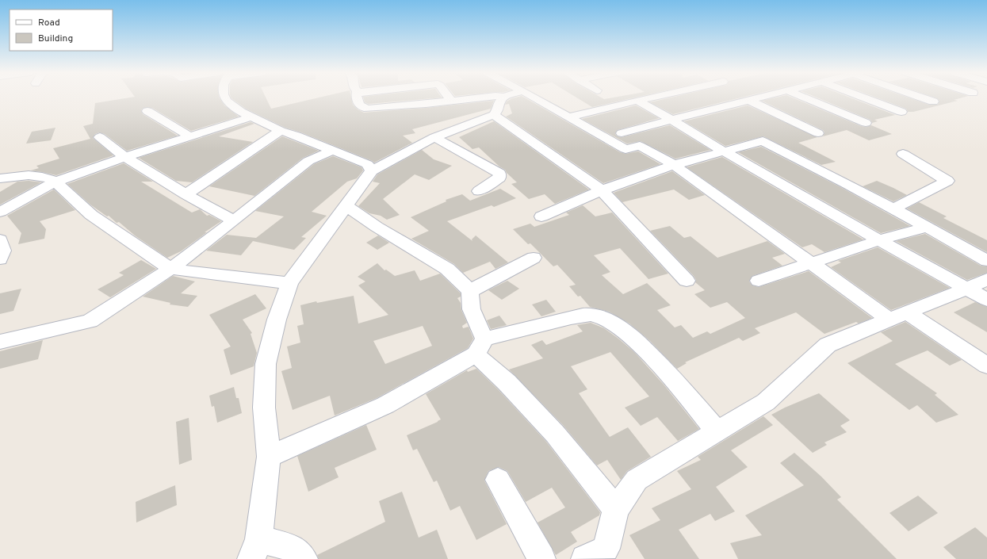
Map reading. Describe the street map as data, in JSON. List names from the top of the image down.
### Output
{
  "legend": ["Road", "Building"]
}
